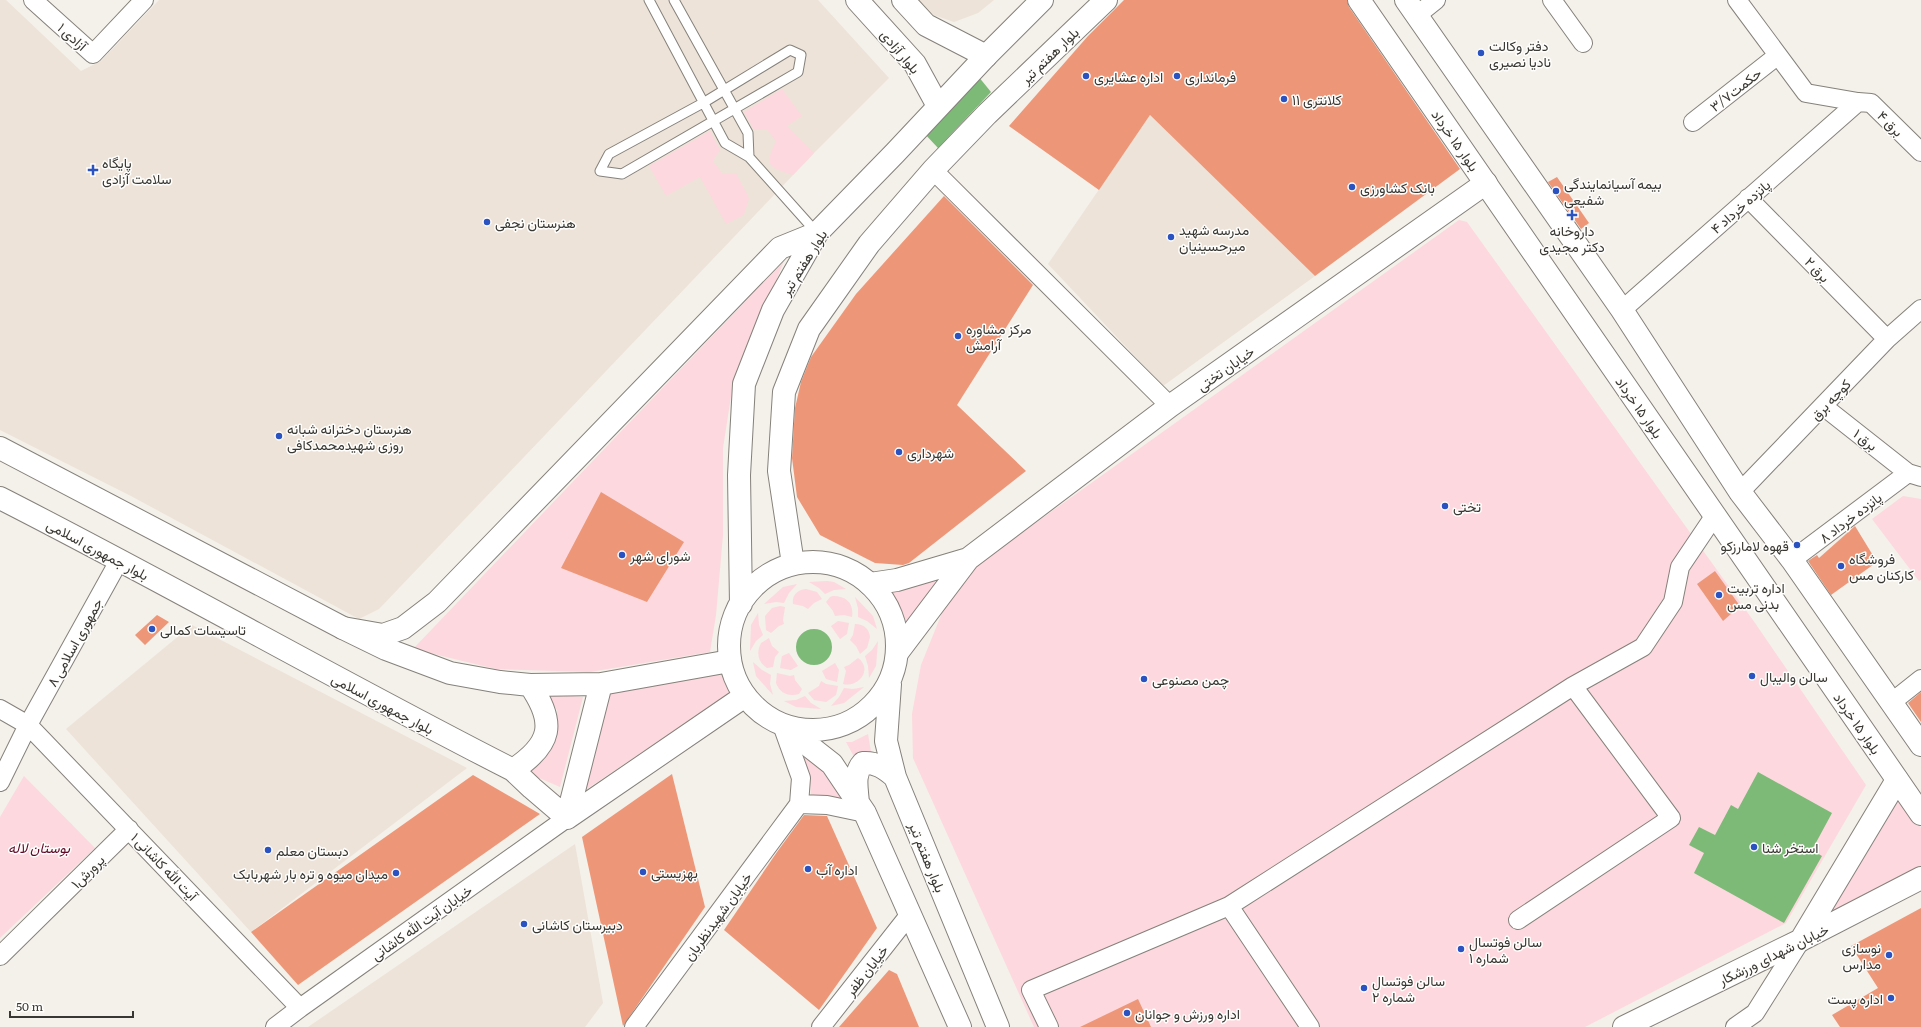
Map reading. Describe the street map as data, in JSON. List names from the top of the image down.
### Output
{
  "streets": {
    "main road": [
      "بلوار آزادی",
      "بلوار هفتم تیر",
      "بلوار ۱۵ خرداد",
      "خیابان تختی",
      "بلوار جمهوری اسلامی",
      "خیابان شهدای ورزشکار"
    ],
    "street": [
      "آزادی ۱",
      "حکمت۳/۷",
      "برق ۴",
      "پانزده خرداد ۴",
      "برق ۲",
      "کوچه برق",
      "برق ۱",
      "پانزده خرداد ۸",
      "جمهوری اسلامی ۸",
      "آیت الله کاشانی ۱",
      "پرورش۱",
      "خیابان شهیدنظریان",
      "خیابان آیت الله کاشانی",
      "خیابان ظفر"
    ]
  },
  "crossings": [
    ["بلوار آزادی", "بلوار هفتم تیر"],
    ["حکمت۳/۷", "برق ۴"],
    ["برق ۴", "پانزده خرداد ۴"],
    ["بلوار ۱۵ خرداد", "خیابان تختی"],
    ["پانزده خرداد ۴", "برق ۲"],
    ["برق ۲", "کوچه برق"],
    ["کوچه برق", "برق ۱"],
    ["برق ۱", "پانزده خرداد ۸"],
    ["بلوار جمهوری اسلامی", "جمهوری اسلامی ۸"],
    ["بلوار جمهوری اسلامی", "خیابان آیت الله کاشانی"],
    ["جمهوری اسلامی ۸", "آیت الله کاشانی ۱"],
    ["آیت الله کاشانی ۱", "پرورش۱"],
    ["آیت الله کاشانی ۱", "خیابان آیت الله کاشانی"]
  ],
  "parks": ["بوستان لاله"],
  "places": {
    "other": [
      "دفتر وکالت نادیا نصیری",
      "اداره عشایری",
      "فرمانداری",
      "کلانتری ۱۱",
      "بانک کشاورزی",
      "بیمه آسیانمایندگی شفیعی",
      "هنرستان نجفی",
      "مدرسه شهید میرحسینیان",
      "مرکز مشاوره آرامش",
      "هنرستان دخترانه شبانه روزی شهیدمحمدکافی",
      "شهرداری",
      "تختی",
      "قهوه لامارزکو",
      "شورای شهر",
      "فروشگاه کارکنان مس",
      "اداره تربیت بدنی مس",
      "تاسیسات کمالی",
      "سالن والیبال",
      "چمن مصنوعی",
      "استخر شنا",
      "دبستان معلم",
      "اداره آب",
      "بهزیستی",
      "میدان میوه و تره بار شهربابک",
      "دبیرستان کاشانی",
      "سالن فوتسال شماره ۱",
      "نوسازی مدارس",
      "سالن فوتسال شماره ۲",
      "اداره پست",
      "اداره ورزش و جوانان"
    ],
    "health": ["پایگاه سلامت آزادی", "داروخانه دکتر مجیدی"]
  },
  "scale_bar": "50 m"
}
